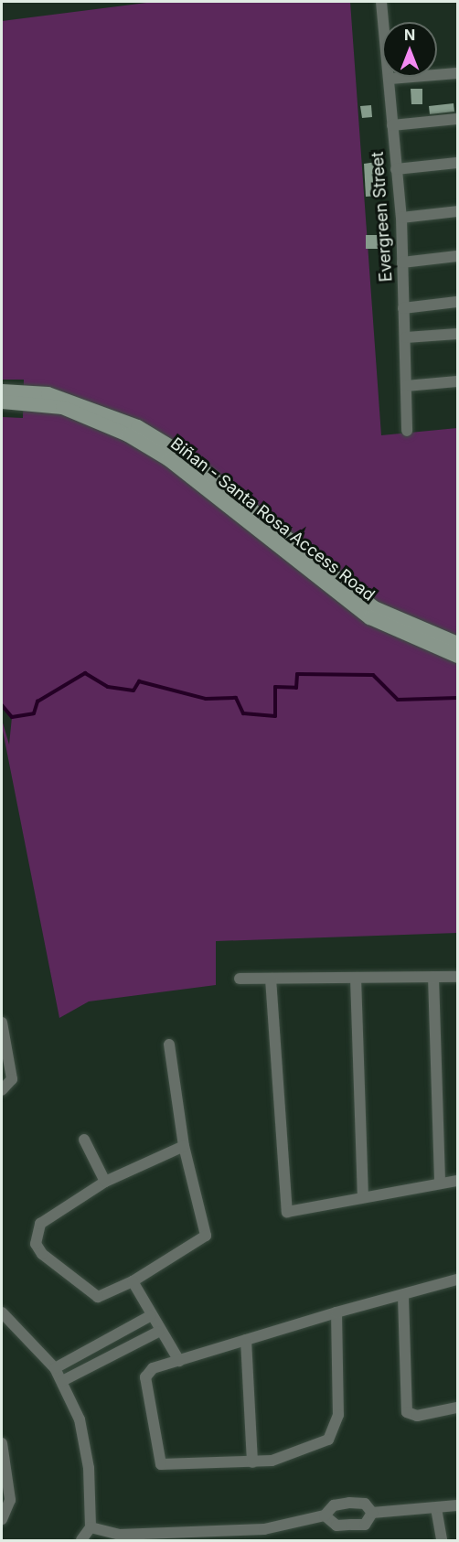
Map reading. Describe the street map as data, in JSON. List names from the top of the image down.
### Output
{
  "streets": {
    "main road": ["Biñan - Santa Rosa Access Road"],
    "street": ["Evergreen Street"]
  },
  "north": "top"
}
